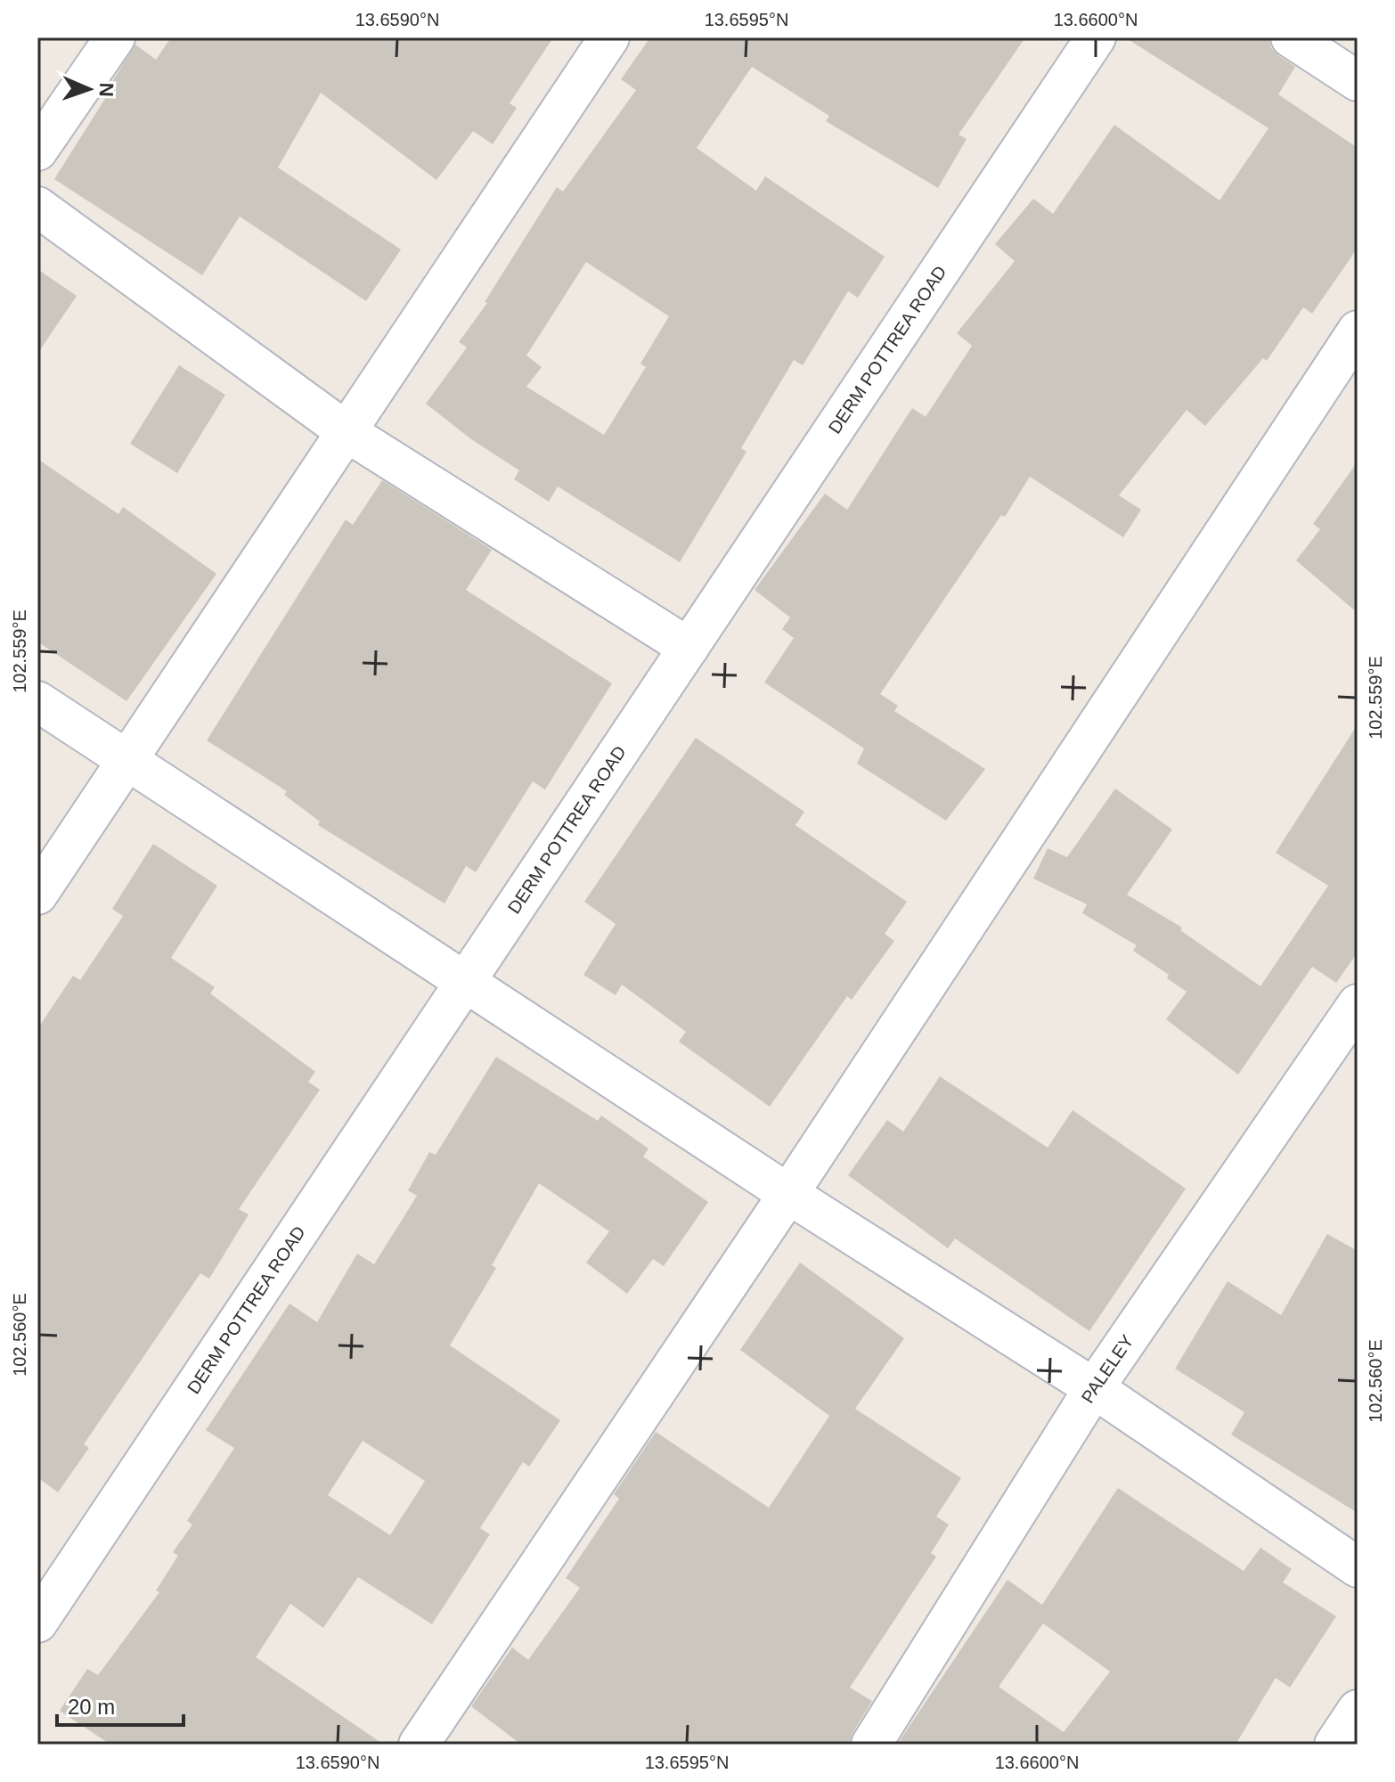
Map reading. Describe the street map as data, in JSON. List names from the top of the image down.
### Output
{
  "streets": {
    "street": ["DERM POTTREA ROAD", "PALELEY"]
  },
  "scale_bar": "20 m",
  "north": "right",
  "coordinates": [
    "13.6590°N",
    "13.6595°N",
    "13.6600°N",
    "102.559°E",
    "102.560°E"
  ]
}
